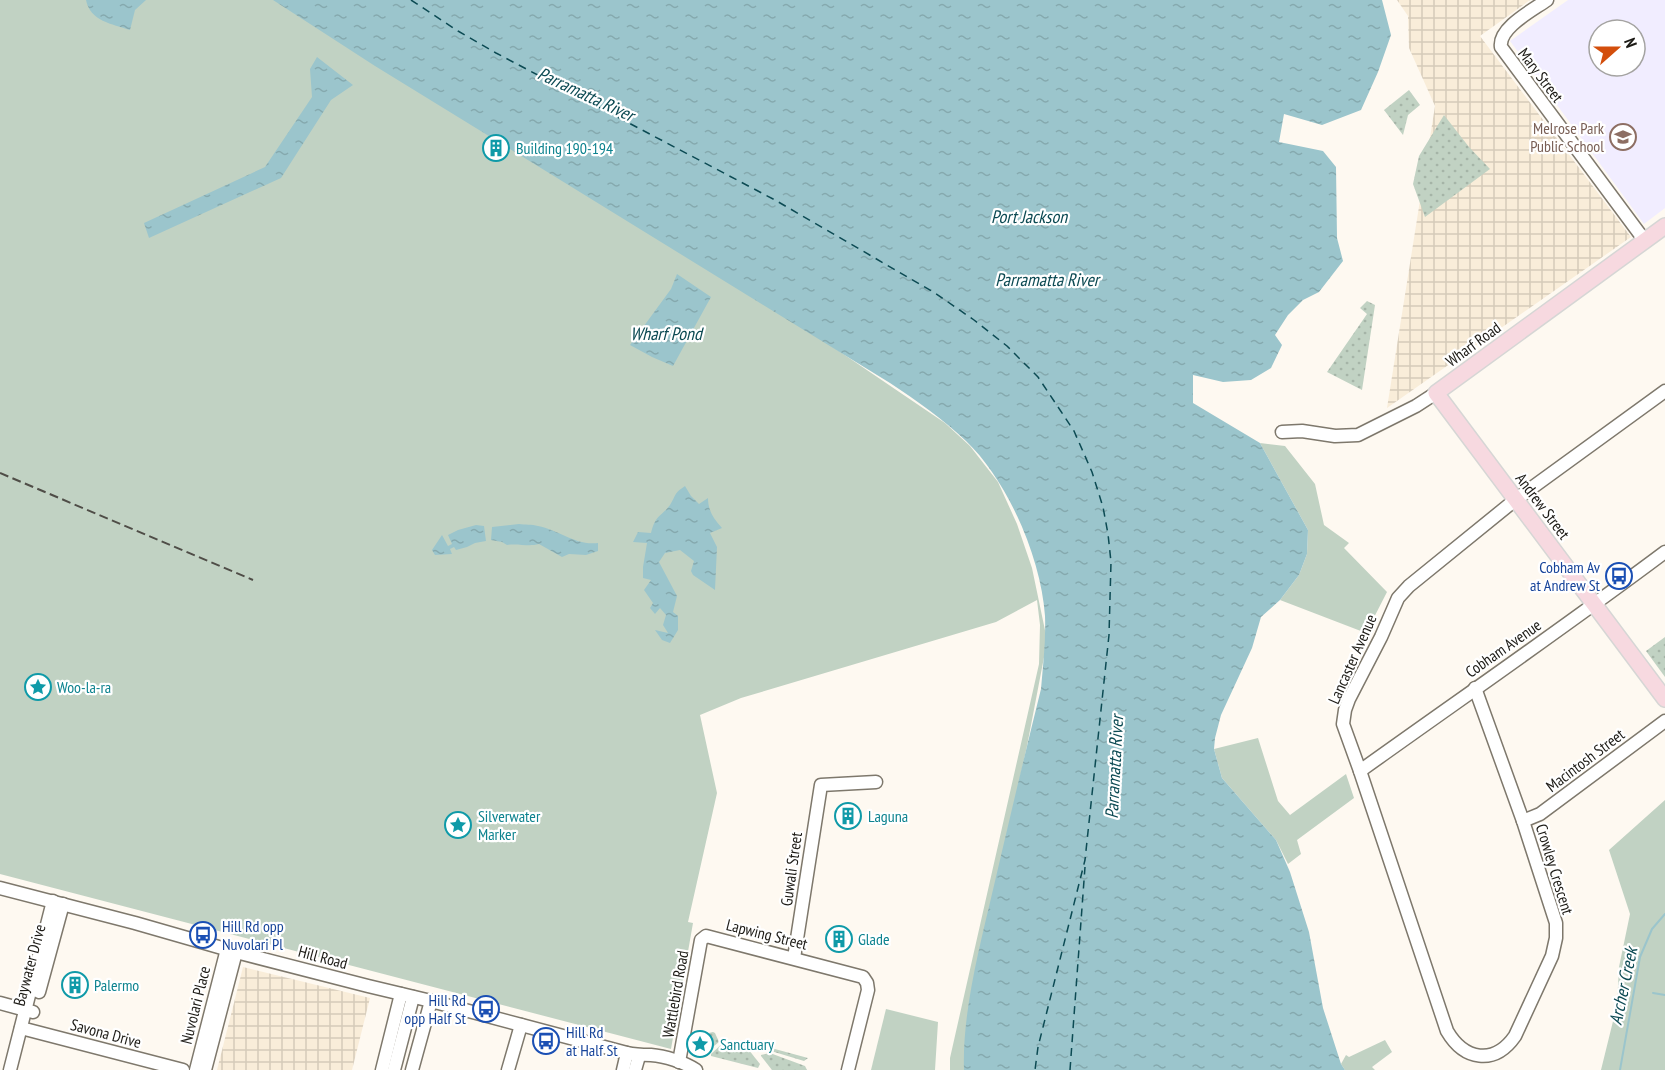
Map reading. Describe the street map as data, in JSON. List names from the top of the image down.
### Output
{
  "streets": {
    "main road": ["Wharf Road", "Andrew Street"],
    "street": [
      "Mary Street",
      "Cobham Avenue",
      "Lancaster Avenue",
      "Macintosh Street",
      "Guwali Street",
      "Crowley Crescent",
      "Lapwing Street",
      "Hill Road",
      "Baywater Drive",
      "Wattlebird Road",
      "Nuvolari Place",
      "Savona Drive"
    ]
  },
  "crossings": [
    ["Mary Street", "Wharf Road"],
    ["Wharf Road", "Andrew Street"],
    ["Andrew Street", "Cobham Avenue"],
    ["Andrew Street", "Lancaster Avenue"],
    ["Cobham Avenue", "Lancaster Avenue"],
    ["Cobham Avenue", "Crowley Crescent"],
    ["Lancaster Avenue", "Crowley Crescent"],
    ["Macintosh Street", "Crowley Crescent"],
    ["Guwali Street", "Lapwing Street"],
    ["Lapwing Street", "Wattlebird Road"],
    ["Hill Road", "Baywater Drive"],
    ["Hill Road", "Wattlebird Road"],
    ["Hill Road", "Nuvolari Place"],
    ["Baywater Drive", "Savona Drive"]
  ],
  "water": [
    "Parramatta River",
    "Port Jackson",
    "Wharf Pond",
    "Archer Creek"
  ],
  "places": {
    "school or university": ["Melrose Park Public School"],
    "building": [
      "Building 190-194",
      "Laguna",
      "Glade",
      "Palermo"
    ],
    "bus stop": [
      "Cobham Av at Andrew St",
      "Hill Rd opp Nuvolari Pl",
      "Hill Rd opp Half St",
      "Hill Rd at Half St"
    ],
    "place": ["Woo-la-ra", "Silverwater Marker", "Sanctuary"]
  },
  "north": "right"
}
